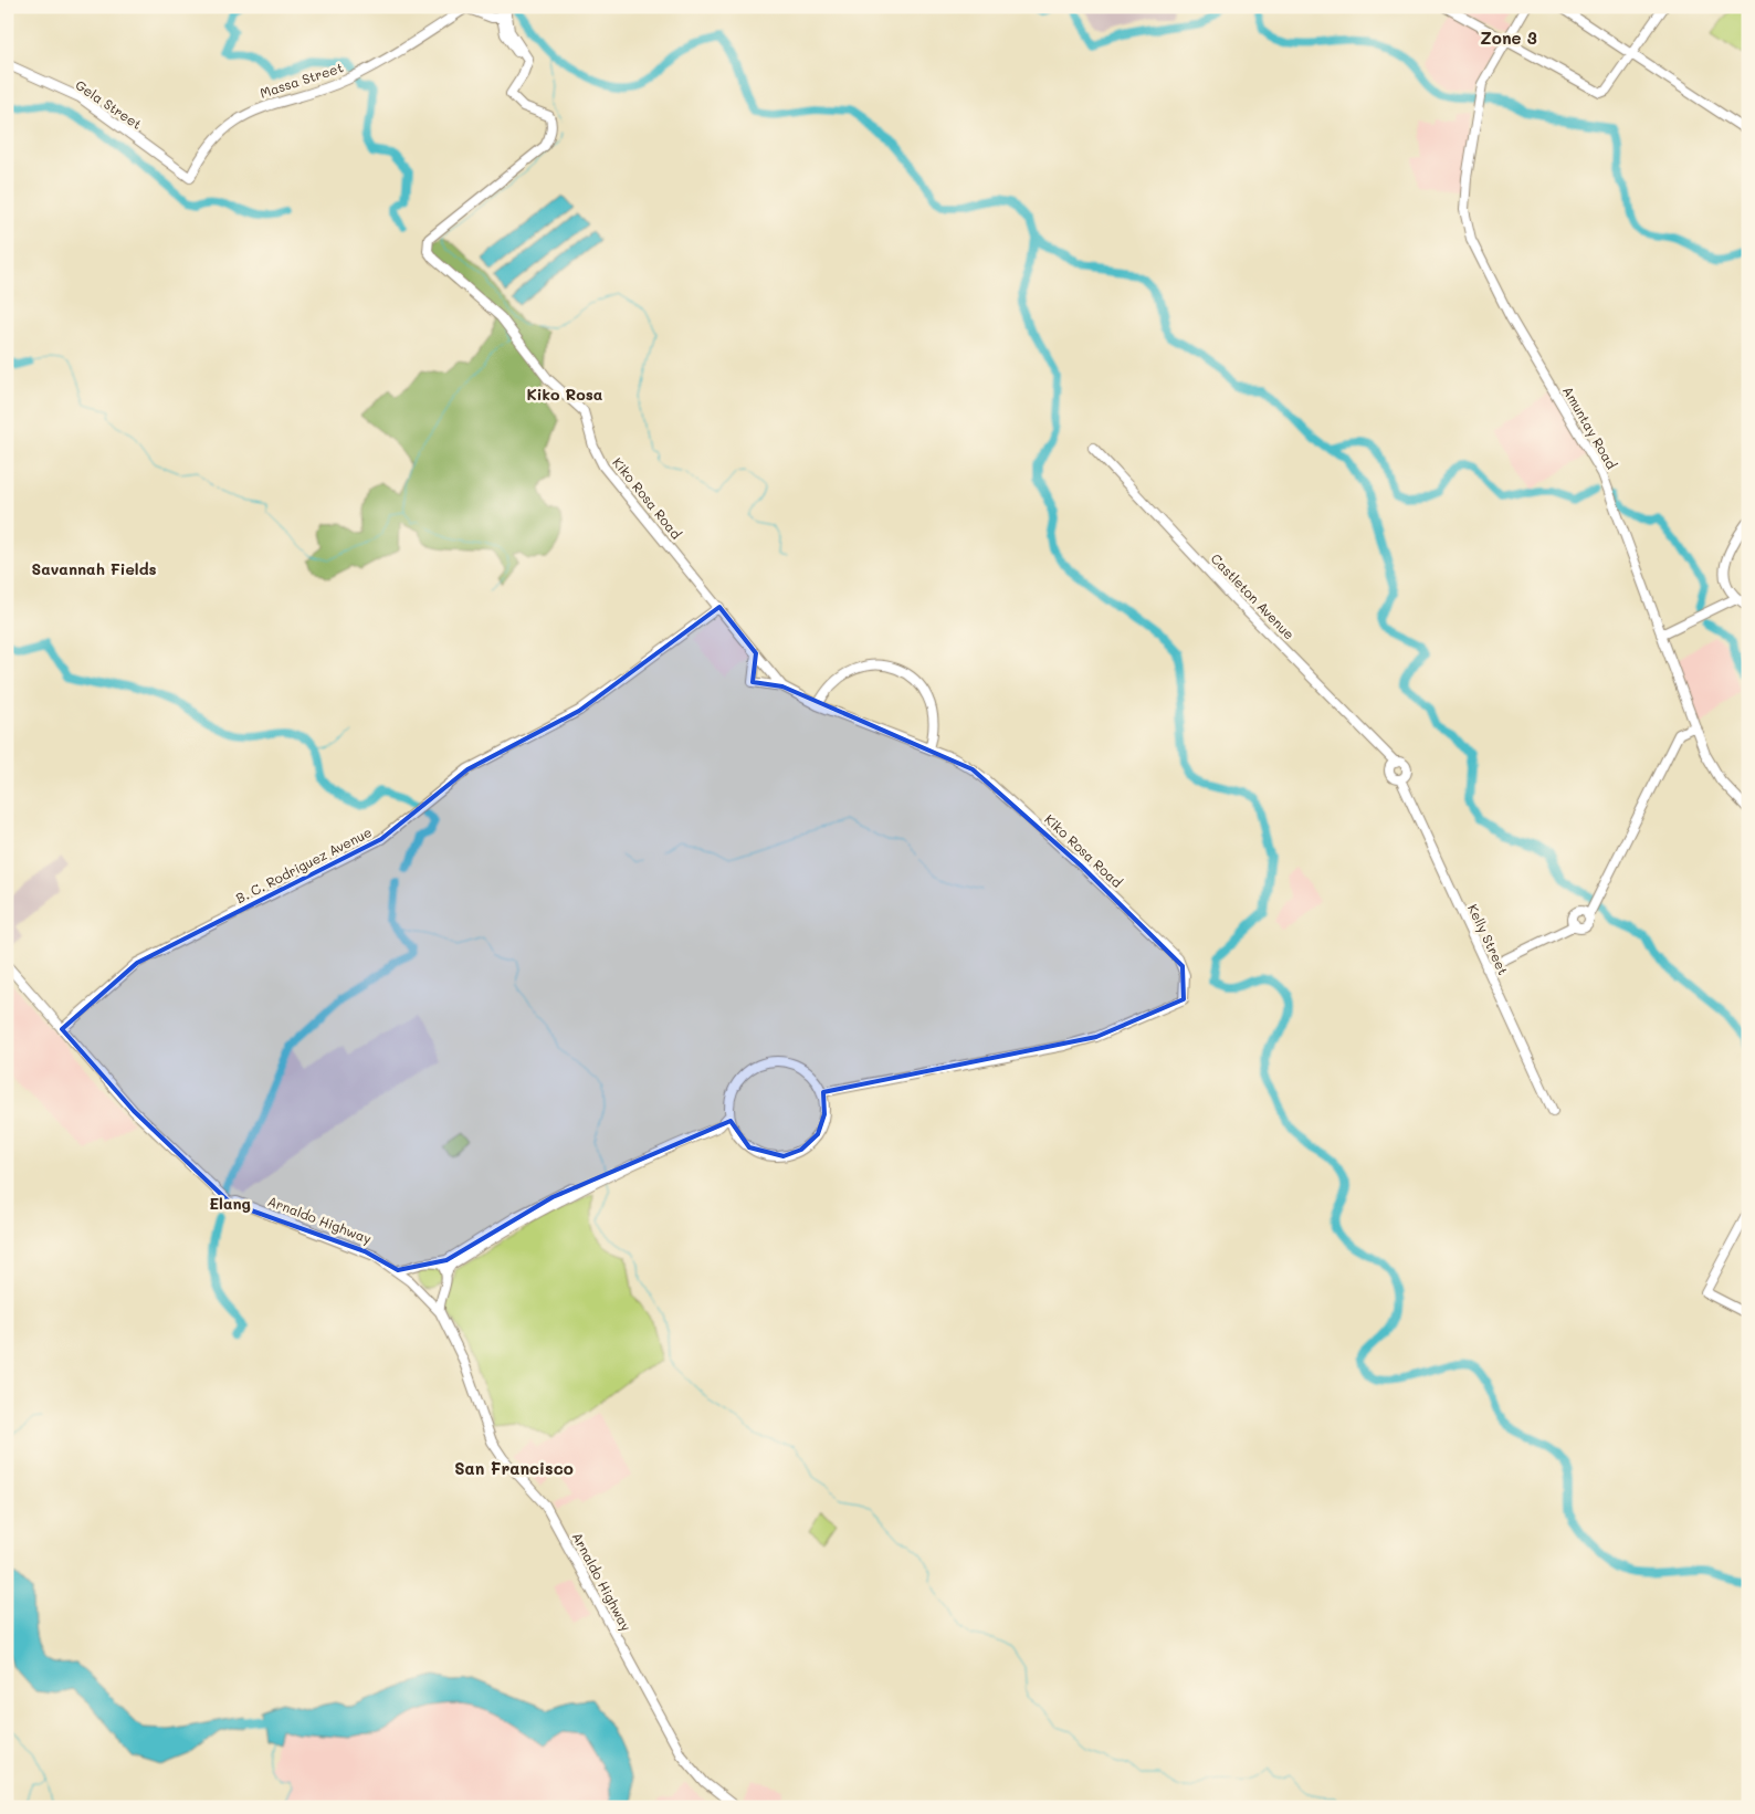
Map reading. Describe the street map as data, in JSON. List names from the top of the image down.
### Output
{
  "streets": {
    "street": [
      "Massa Street",
      "Gela Street",
      "Amuntay Road",
      "Kiko Rosa Road",
      "Castleton Avenue",
      "B. C. Rodriguez Avenue",
      "Kelly Street",
      "Arnaldo Highway"
    ]
  },
  "crossings": [
    ["Massa Street", "Gela Street"],
    ["Massa Street", "Kiko Rosa Road"],
    ["Kiko Rosa Road", "B. C. Rodriguez Avenue"],
    ["Castleton Avenue", "Kelly Street"],
    ["B. C. Rodriguez Avenue", "Arnaldo Highway"]
  ],
  "districts": [
    "Zone 3",
    "Kiko Rosa",
    "Savannah Fields",
    "Elang",
    "San Francisco"
  ]
}
